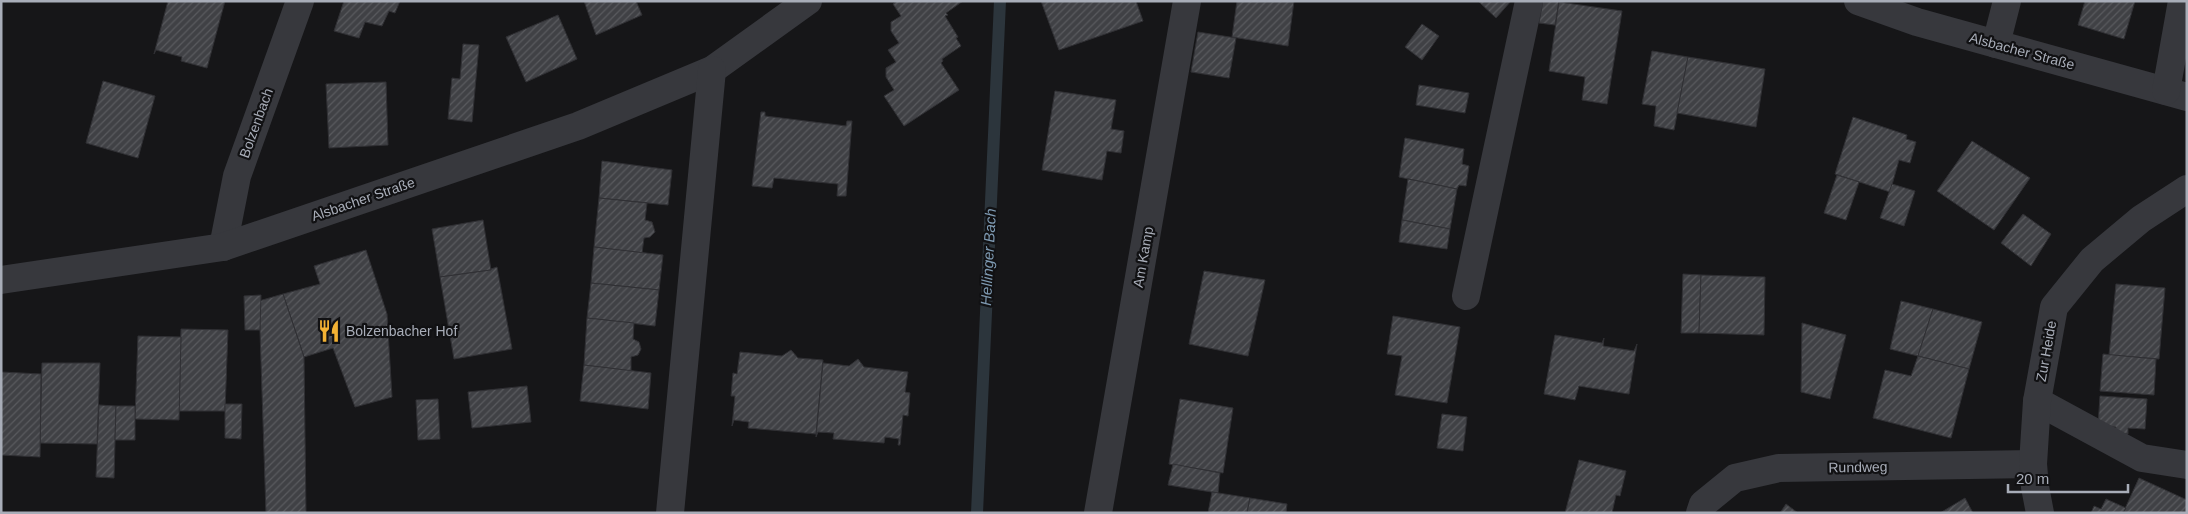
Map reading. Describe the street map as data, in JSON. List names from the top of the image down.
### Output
{
  "streets": {
    "street": [
      "Alsbacher Straße",
      "Bolzenbach",
      "Am Kamp",
      "Zur Heide",
      "Rundweg"
    ]
  },
  "crossings": [
    ["Alsbacher Straße", "Bolzenbach"],
    ["Zur Heide", "Rundweg"]
  ],
  "water": ["Hellinger Bach"],
  "places": {
    "restaurant": ["Bolzenbacher Hof"]
  },
  "scale_bar": "20 m"
}
